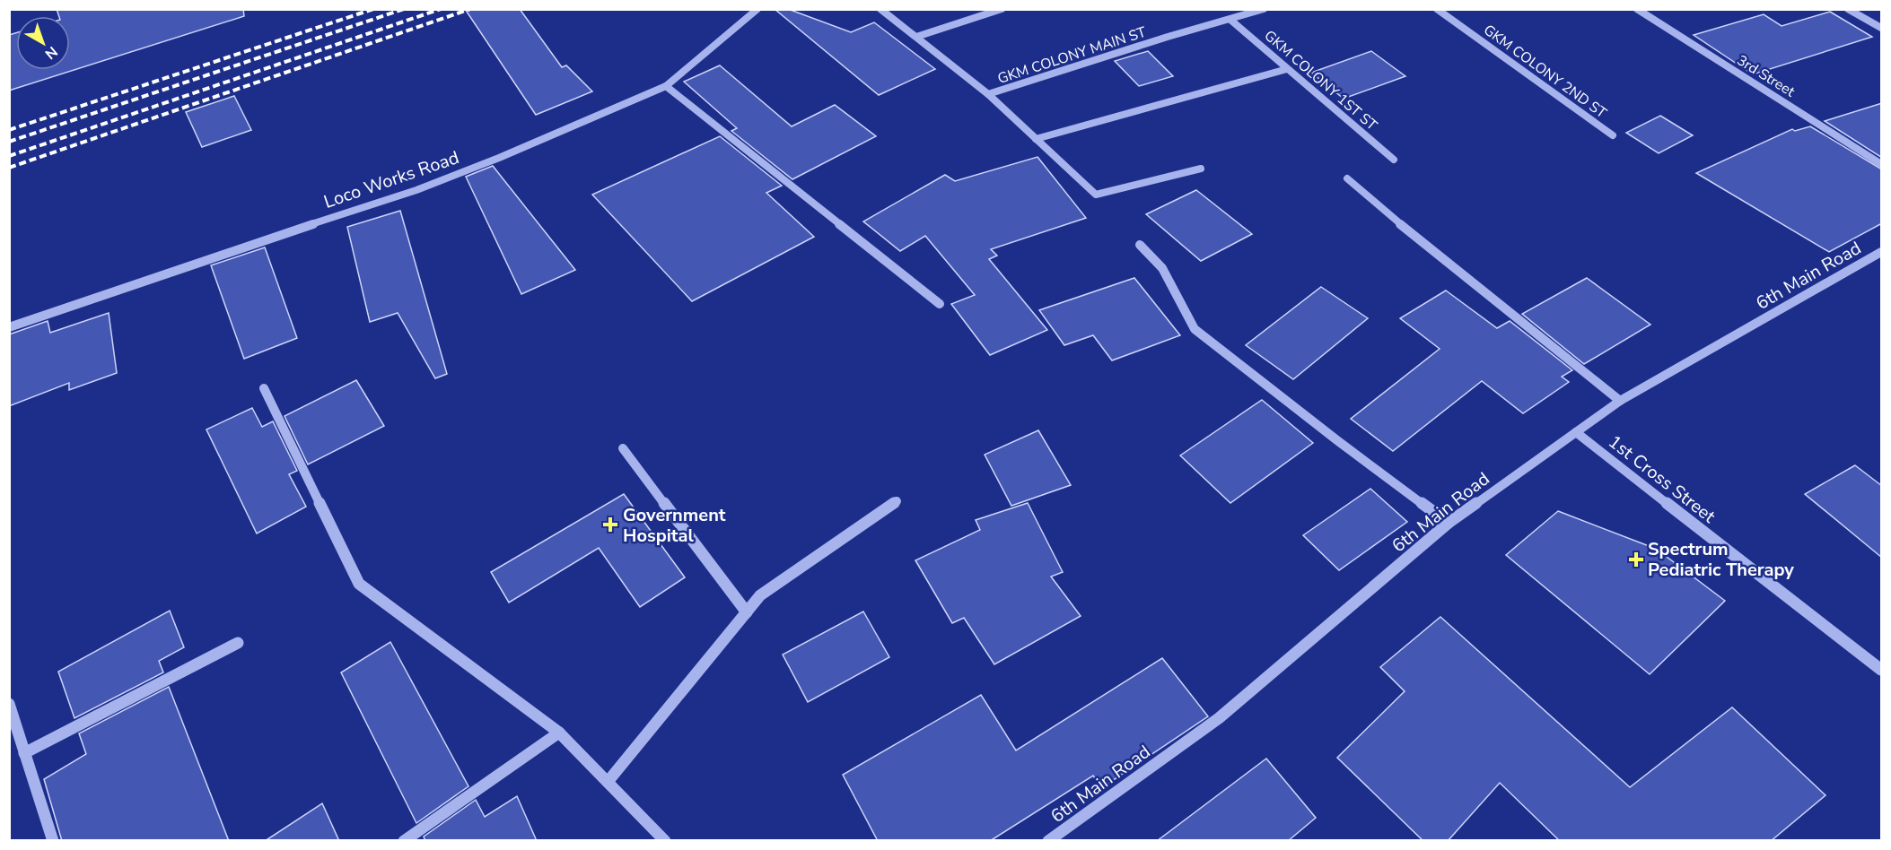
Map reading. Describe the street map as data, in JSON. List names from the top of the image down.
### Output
{
  "streets": {
    "street": [
      "GKM COLONY MAIN ST",
      "GKM COLONY 2ND ST",
      "3rd Street",
      "GKM COLONY 1ST ST",
      "Loco Works Road",
      "6th Main Road",
      "1st Cross Street"
    ]
  },
  "crossings": [
    ["GKM COLONY MAIN ST", "GKM COLONY 1ST ST"],
    ["6th Main Road", "1st Cross Street"]
  ],
  "places": {
    "health": ["Government Hospital", "Spectrum Pediatric Therapy"]
  },
  "north": "bottom right"
}
